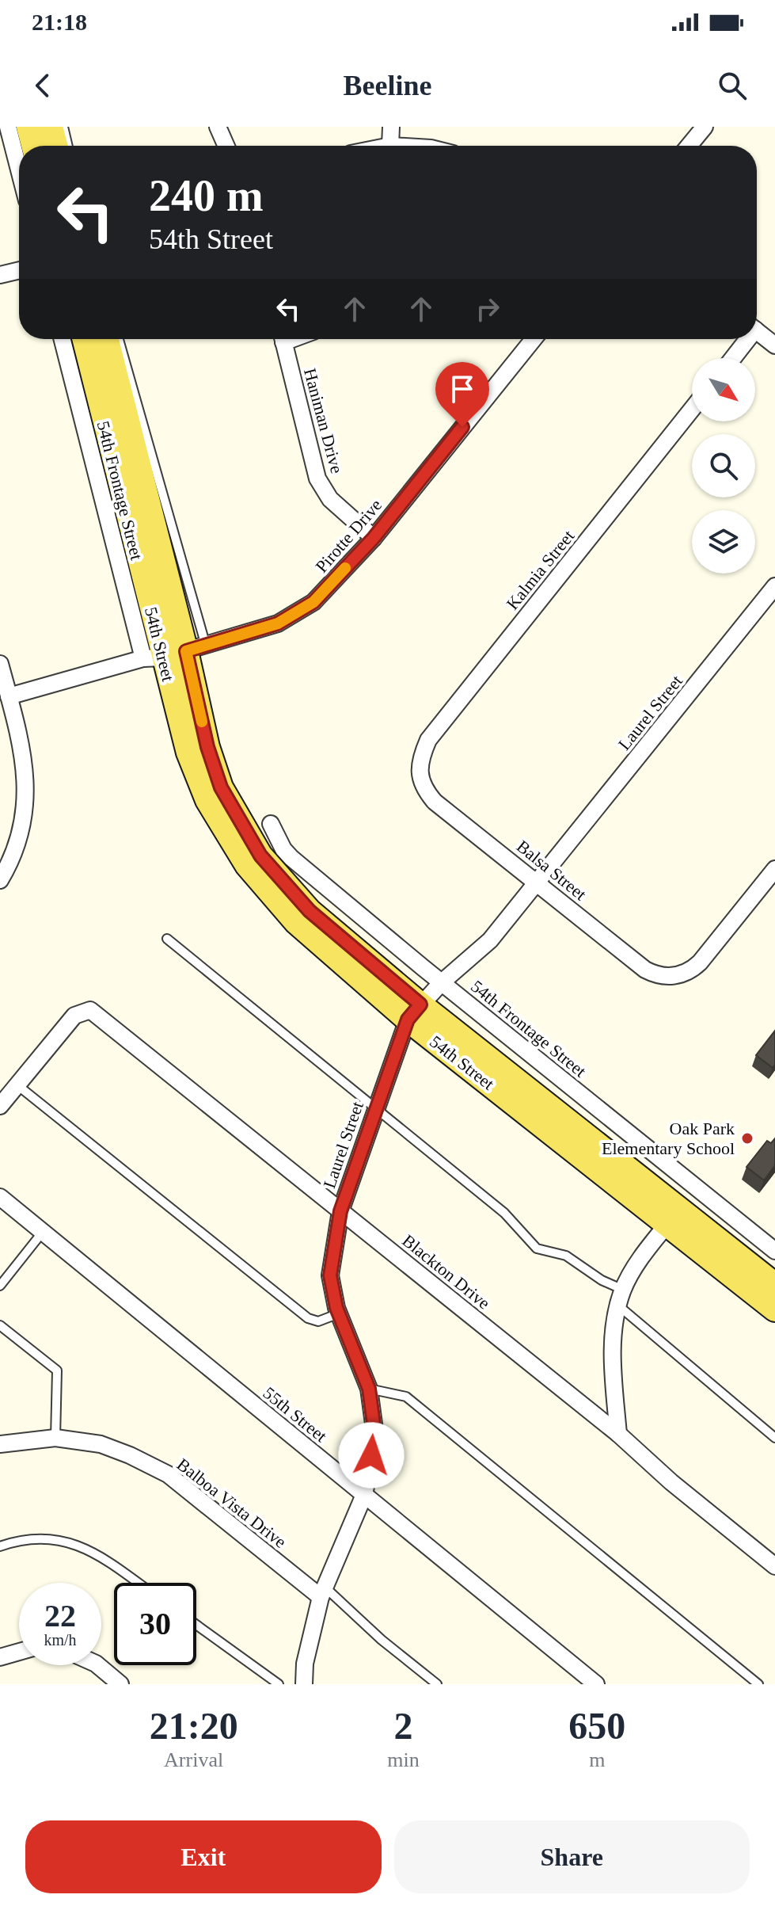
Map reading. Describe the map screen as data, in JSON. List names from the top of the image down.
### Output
{
  "streets": {
    "main road": ["54th Street"],
    "street": [
      "Haniman Drive",
      "54th Frontage Street",
      "Pirotte Drive",
      "Kalmia Street",
      "Laurel Street",
      "Balsa Street",
      "Blackton Drive",
      "55th Street",
      "Balboa Vista Drive"
    ]
  },
  "crossings": [
    ["Haniman Drive", "Pirotte Drive"],
    ["54th Frontage Street", "Pirotte Drive"],
    ["54th Frontage Street", "54th Street"],
    ["54th Frontage Street", "Laurel Street"],
    ["Pirotte Drive", "54th Street"],
    ["Kalmia Street", "Balsa Street"],
    ["54th Street", "Laurel Street"],
    ["Laurel Street", "Balsa Street"],
    ["Laurel Street", "Blackton Drive"],
    ["Laurel Street", "55th Street"],
    ["Laurel Street", "Balboa Vista Drive"]
  ],
  "places": ["Oak Park Elementary School"],
  "north": "bottom right",
  "page": {
    "status": "21:18",
    "header": "Beeline",
    "turn": ["240 m", "54th Street"],
    "speed": "22 km/h",
    "limit": "30",
    "eta": [
      "21:20",
      "Arrival",
      "2",
      "min",
      "650",
      "m"
    ],
    "buttons": ["Exit", "Share"]
  }
}
